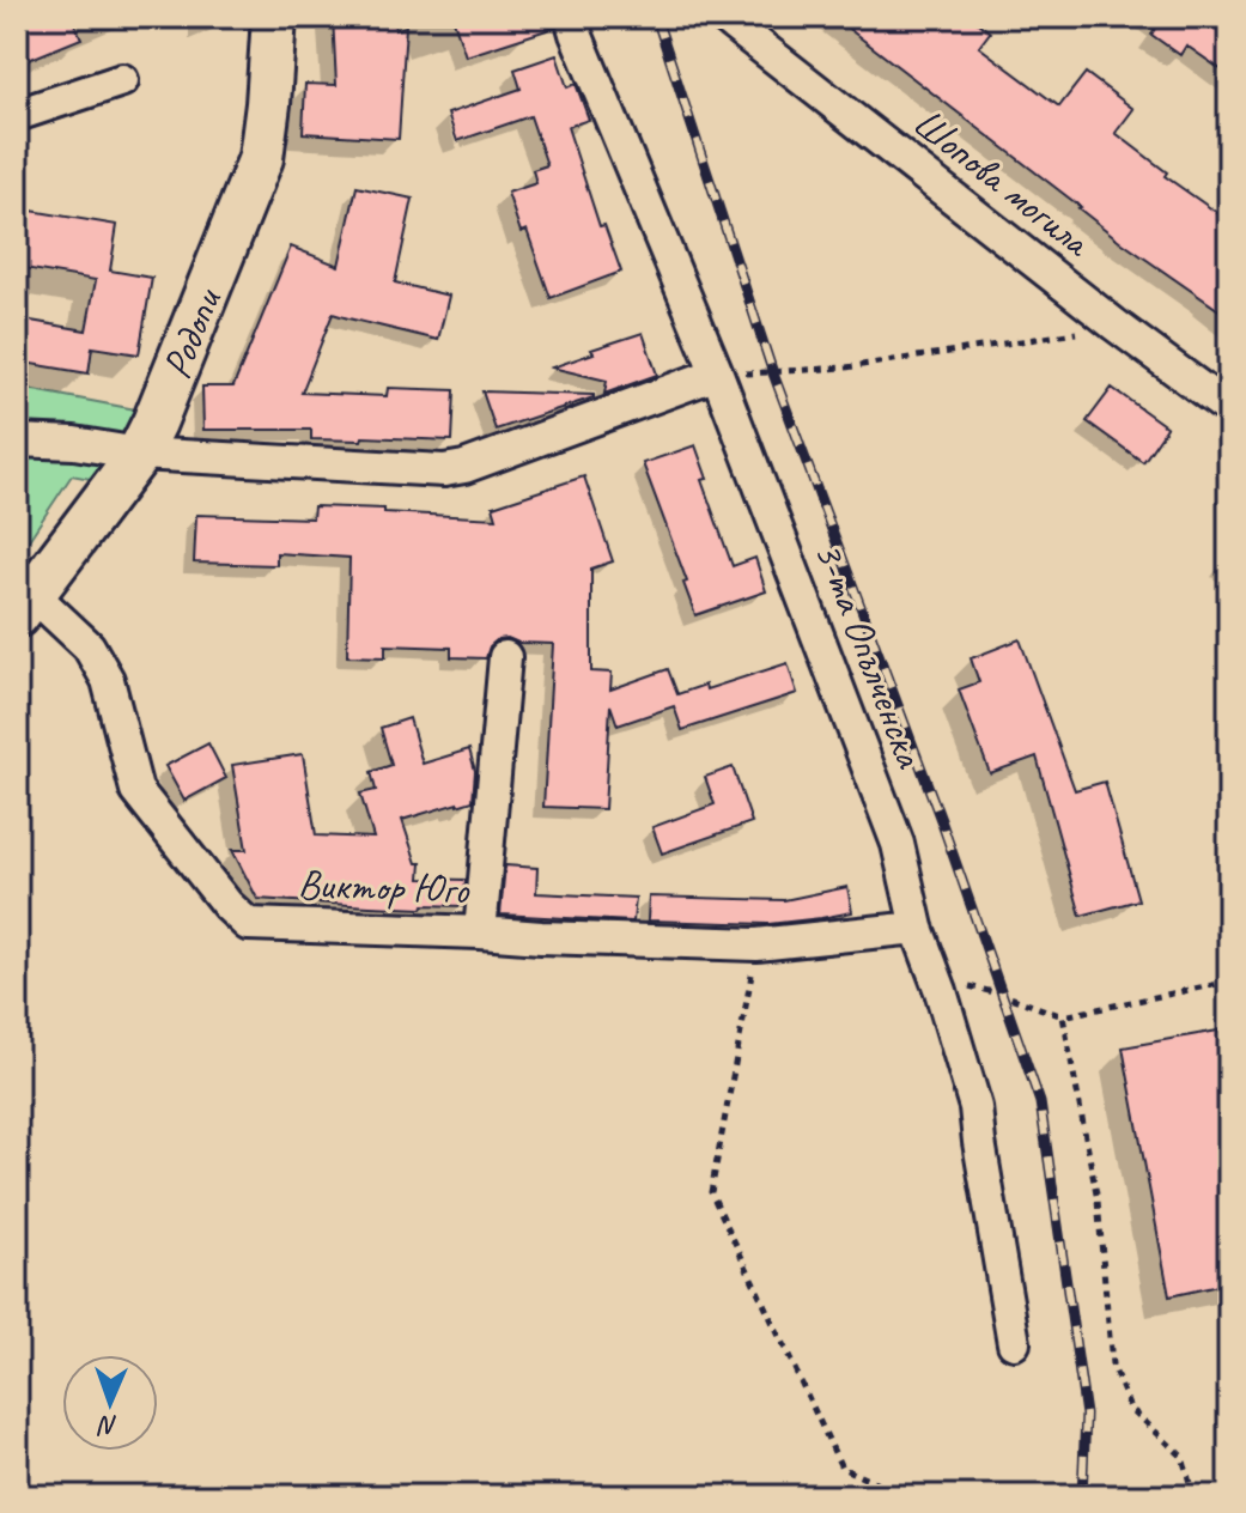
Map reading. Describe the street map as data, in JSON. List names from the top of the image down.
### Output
{
  "streets": {
    "street": [
      "Шопова могила",
      "Родопи",
      "3-та Опълченска",
      "Виктор Юго"
    ]
  },
  "crossings": [
    ["Родопи", "Виктор Юго"],
    ["3-та Опълченска", "Виктор Юго"]
  ],
  "north": "bottom"
}
